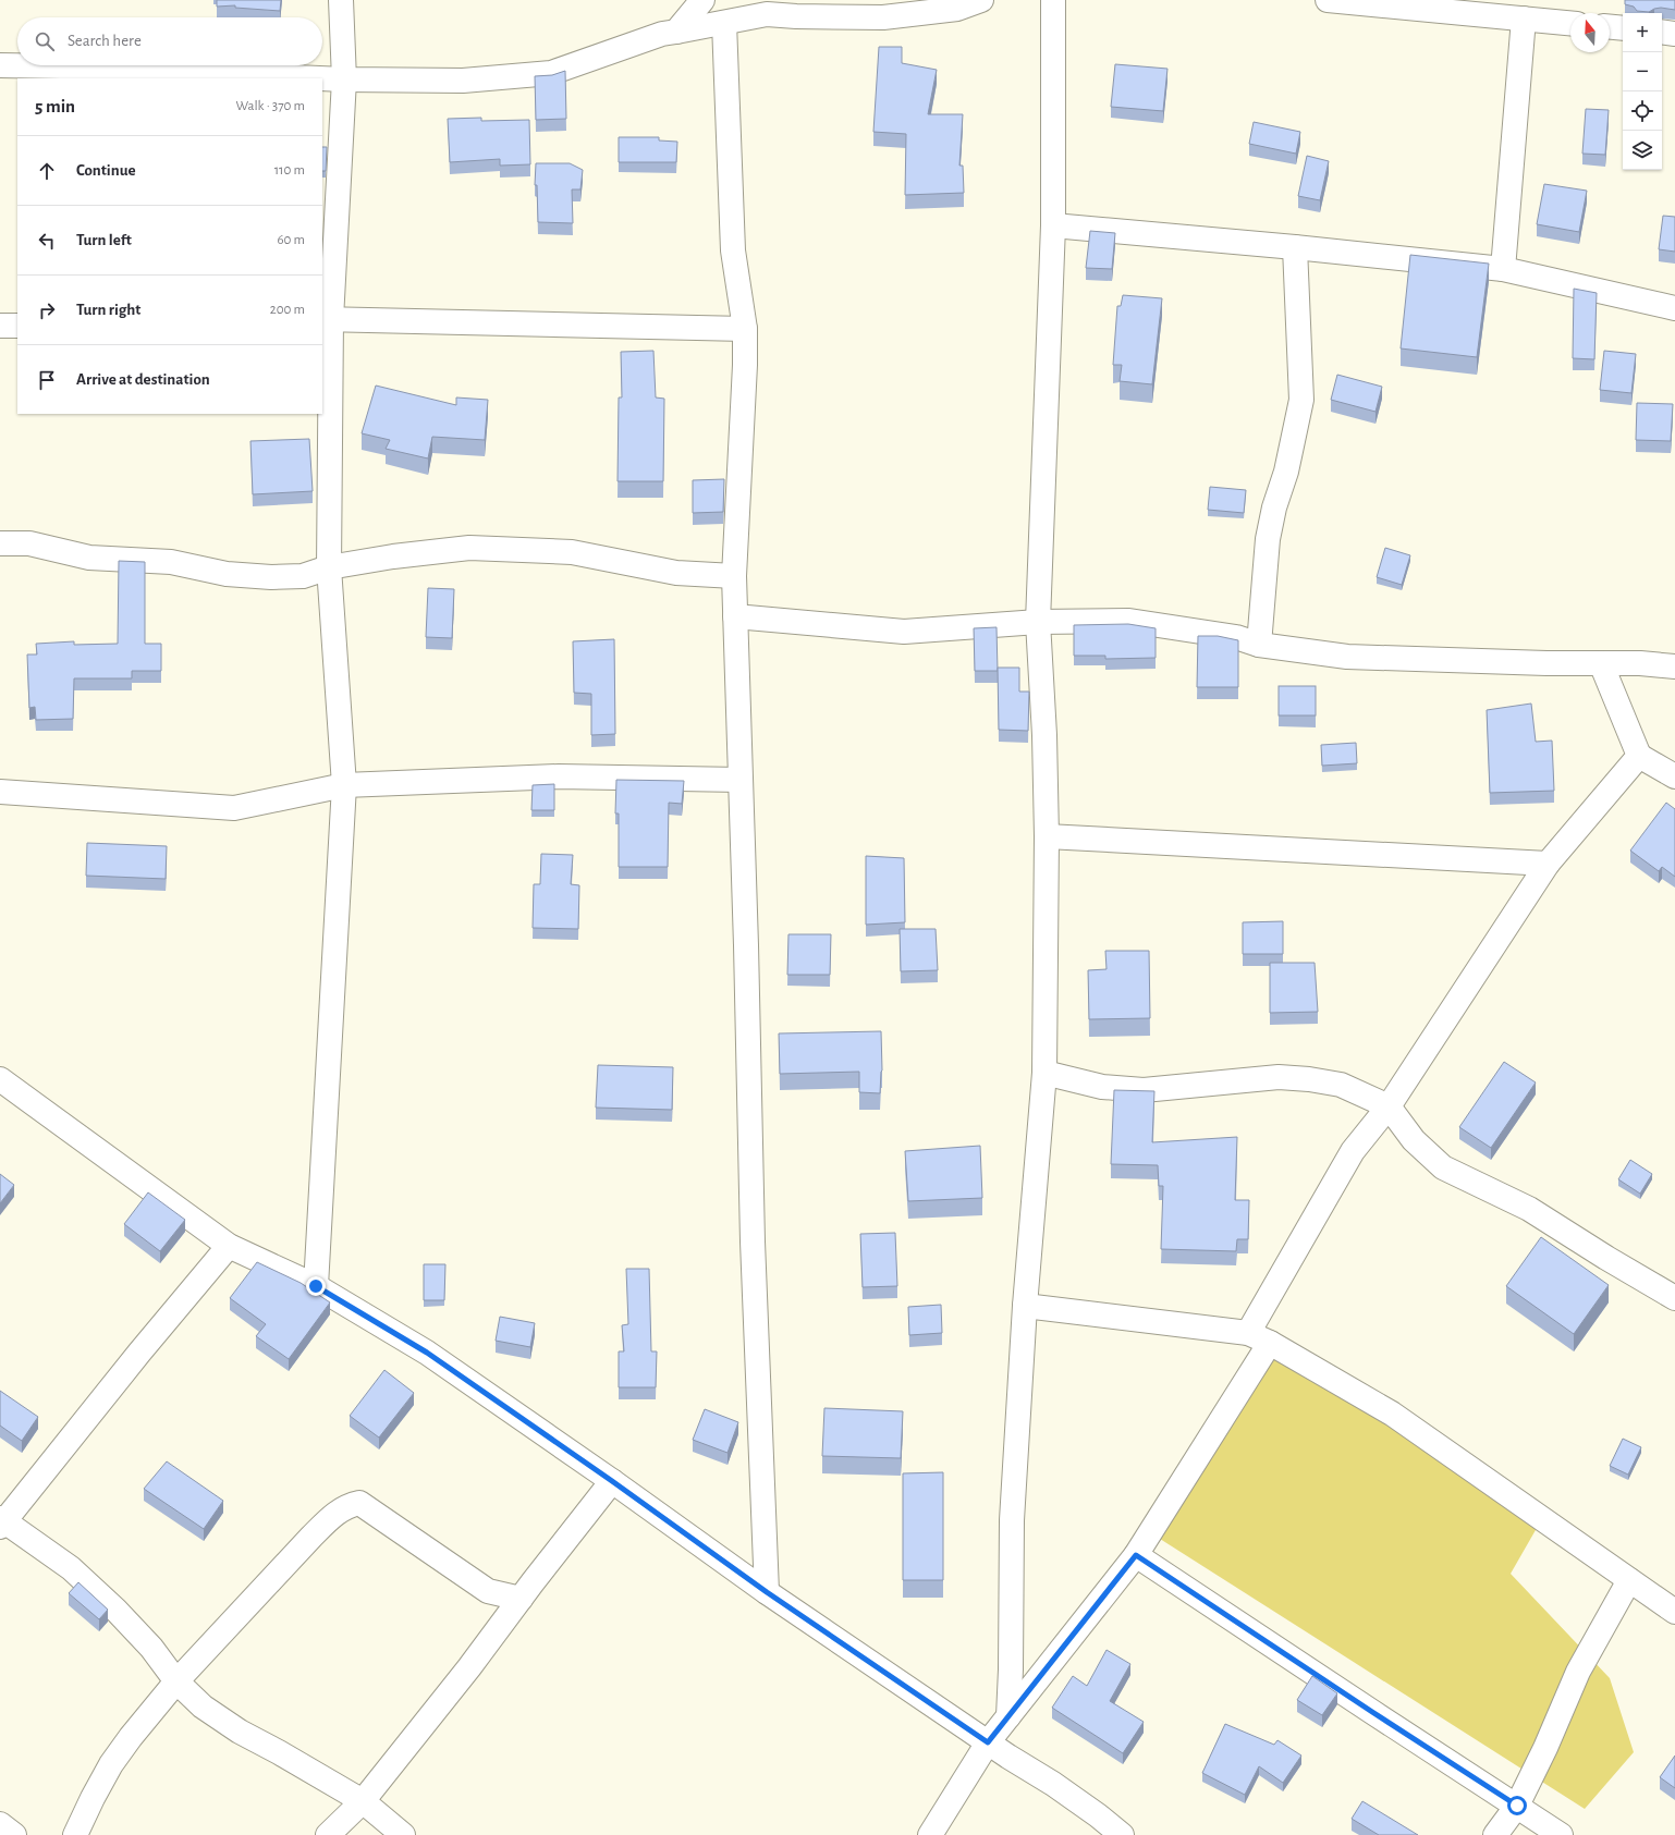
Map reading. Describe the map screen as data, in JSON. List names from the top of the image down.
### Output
{
  "north": "top",
  "page": {
    "map_buttons": ["+", "−"],
    "search": "Search here",
    "heading": ["5 min", "Walk · 370 m"],
    "list": [
      ["Continue", "110 m"],
      ["Turn left", "60 m"],
      ["Turn right", "200 m"],
      "Arrive at destination"
    ]
  }
}
